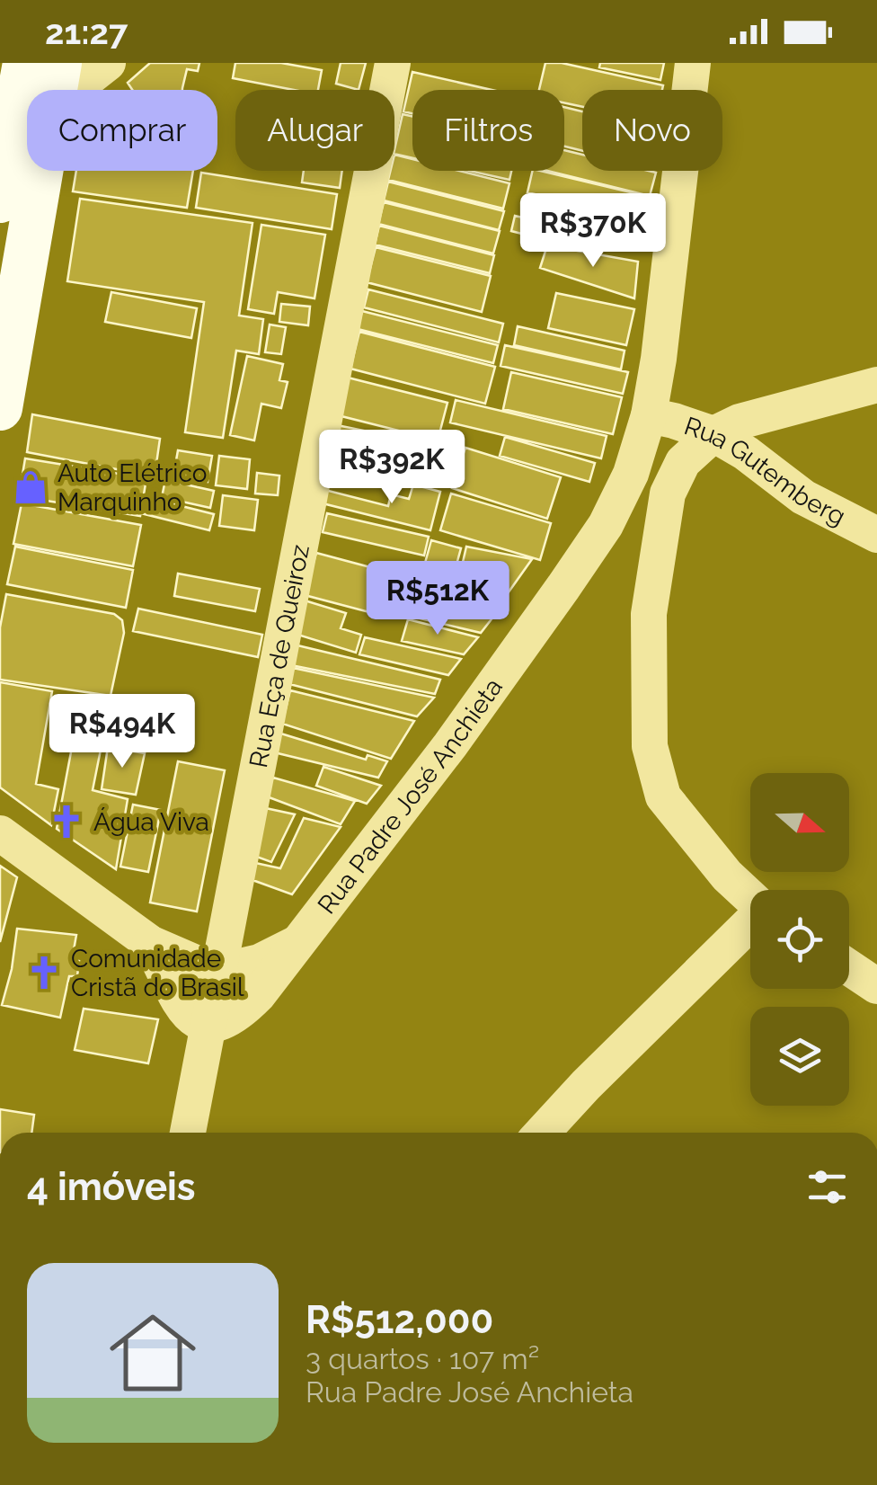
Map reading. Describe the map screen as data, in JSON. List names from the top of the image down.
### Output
{
  "streets": {
    "street": ["Rua Gutemberg", "Rua Eça de Queiroz", "Rua Padre José Anchieta"]
  },
  "crossings": [
    ["Rua Gutemberg", "Rua Padre José Anchieta"],
    ["Rua Eça de Queiroz", "Rua Padre José Anchieta"]
  ],
  "places": {
    "shop": ["Auto Elétrico Marquinho"],
    "church": ["Água Viva", "Comunidade Cristã do Brasil"]
  },
  "north": "right",
  "page": {
    "status": "21:27",
    "chip": [
      "Comprar",
      "Alugar",
      "Filtros",
      "Novo"
    ],
    "price": [
      "R$370K",
      "R$392K",
      "R$512K",
      "R$494K"
    ],
    "heading": "4 imóveis",
    "list": [
      {
        "name": "R$512,000",
        "note": "3 quartos · 107 m² · Rua Padre José Anchieta"
      }
    ]
  }
}
